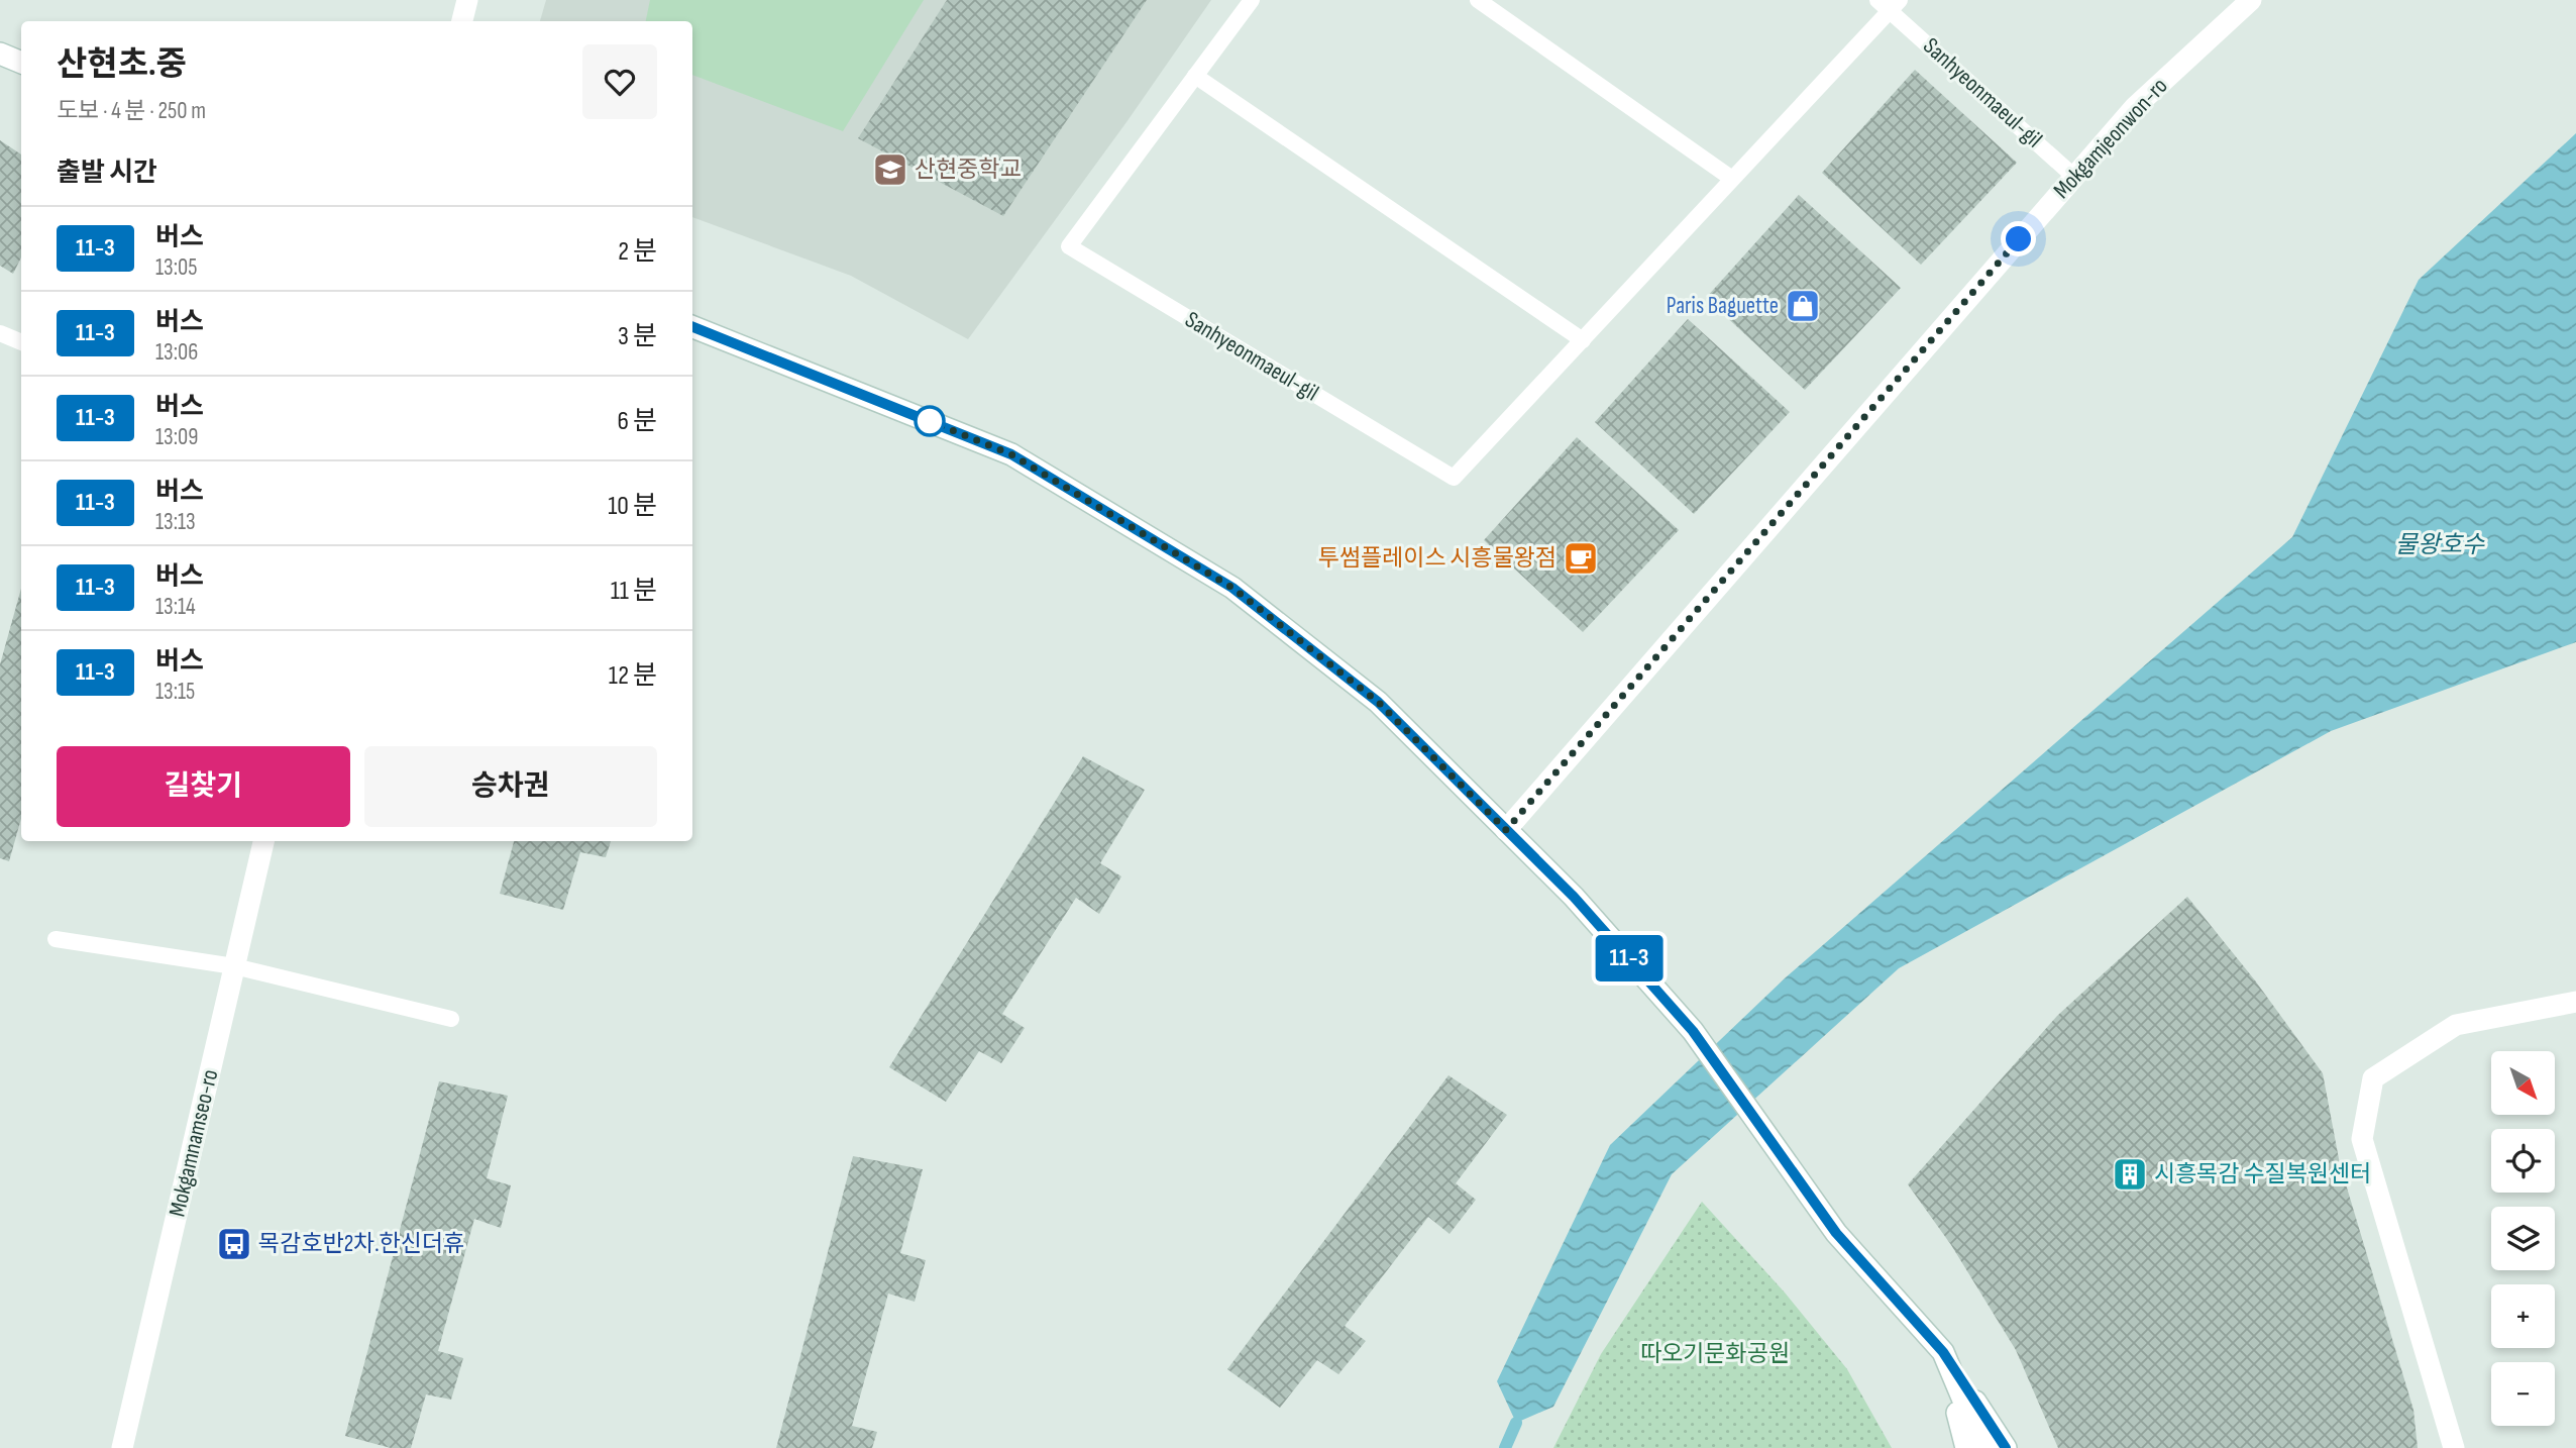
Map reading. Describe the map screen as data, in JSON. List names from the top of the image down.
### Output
{
  "streets": {
    "street": ["Mokgamjeonwon-ro", "Mokgamnamseo-ro"],
    "lane": ["Sanhyeonmaeul-gil"]
  },
  "crossings": [
    ["Sanhyeonmaeul-gil", "Mokgamjeonwon-ro"]
  ],
  "water": ["물왕호수"],
  "parks": ["따오기문화공원"],
  "places": {
    "school or university": ["산현중학교"],
    "shop": ["Paris Baguette"],
    "cafe": ["투썸플레이스 시흥물왕점"],
    "building": ["시흥목감 수질복원센터"],
    "bus stop": ["목감호반2차.한신더휴"]
  },
  "lines": ["bus line 11-3"],
  "north": "bottom right",
  "page": {
    "on_map": "11-3",
    "heading": [
      ["산현초.중", "도보 · 4 분 · 250 m"],
      "출발 시간"
    ],
    "list": [
      {
        "mark": "11-3",
        "name": "버스",
        "note": "13:05",
        "value": "2 분"
      },
      {
        "mark": "11-3",
        "name": "버스",
        "note": "13:06",
        "value": "3 분"
      },
      {
        "mark": "11-3",
        "name": "버스",
        "note": "13:09",
        "value": "6 분"
      },
      {
        "mark": "11-3",
        "name": "버스",
        "note": "13:13",
        "value": "10 분"
      },
      {
        "mark": "11-3",
        "name": "버스",
        "note": "13:14",
        "value": "11 분"
      },
      {
        "mark": "11-3",
        "name": "버스",
        "note": "13:15",
        "value": "12 분"
      }
    ],
    "buttons": ["길찾기", "승차권"],
    "map_buttons": ["+", "−"]
  }
}
